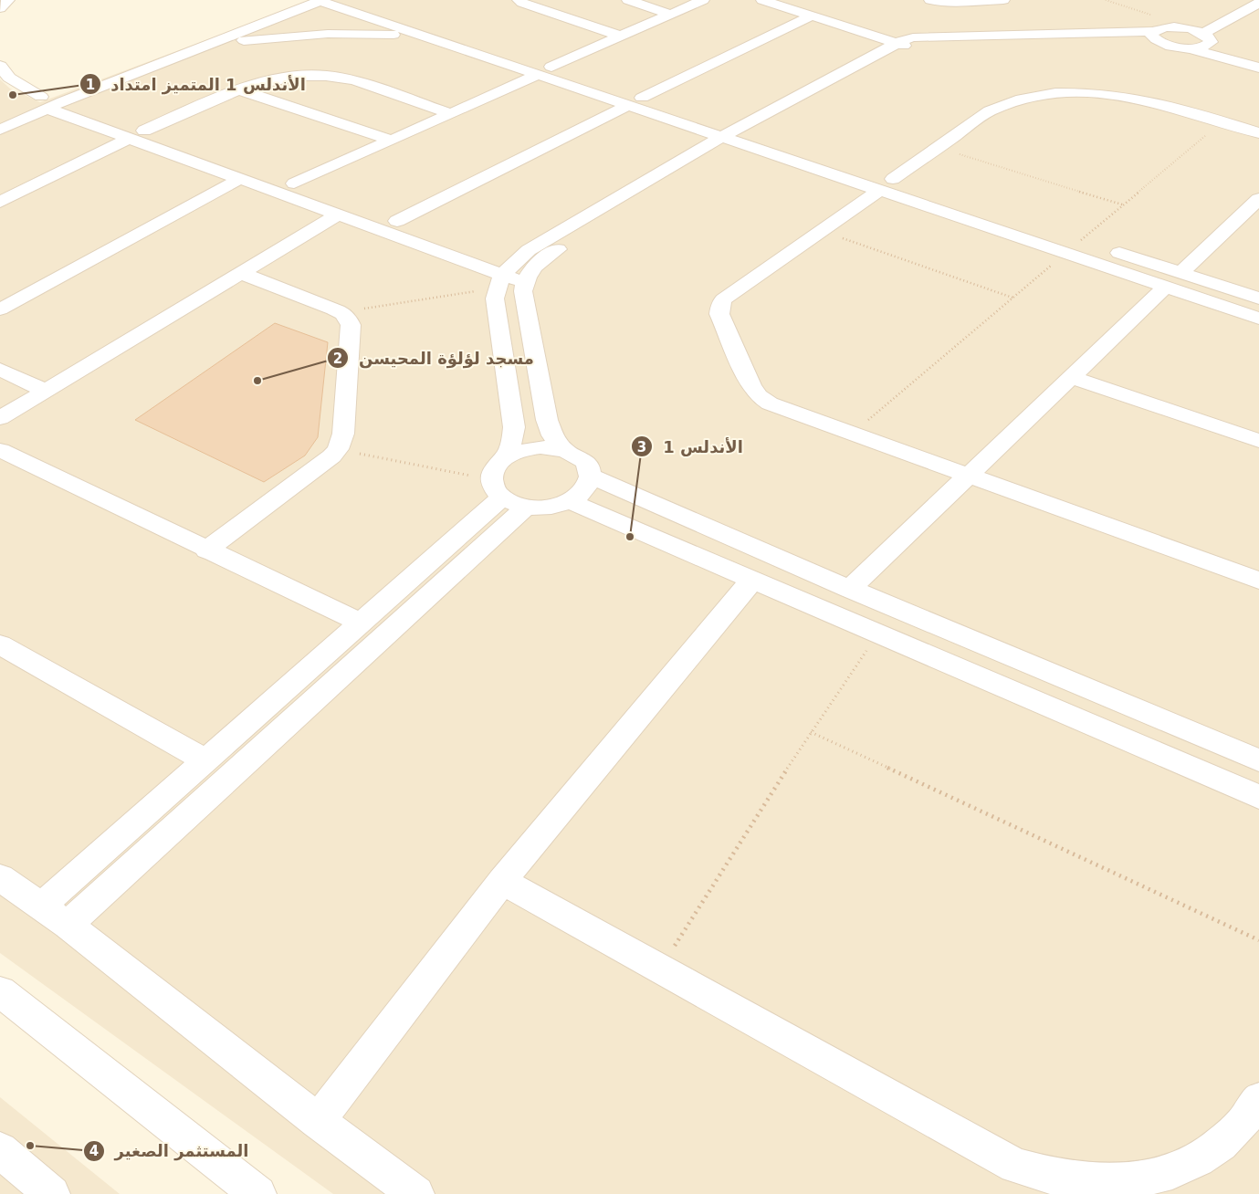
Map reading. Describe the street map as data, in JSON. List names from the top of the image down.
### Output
{
  "places": [
    "الأندلس 1 المتميز امتداد",
    "مسجد لؤلؤة المحيسن",
    "الأندلس 1",
    "المستثمر الصغير"
  ]
}
